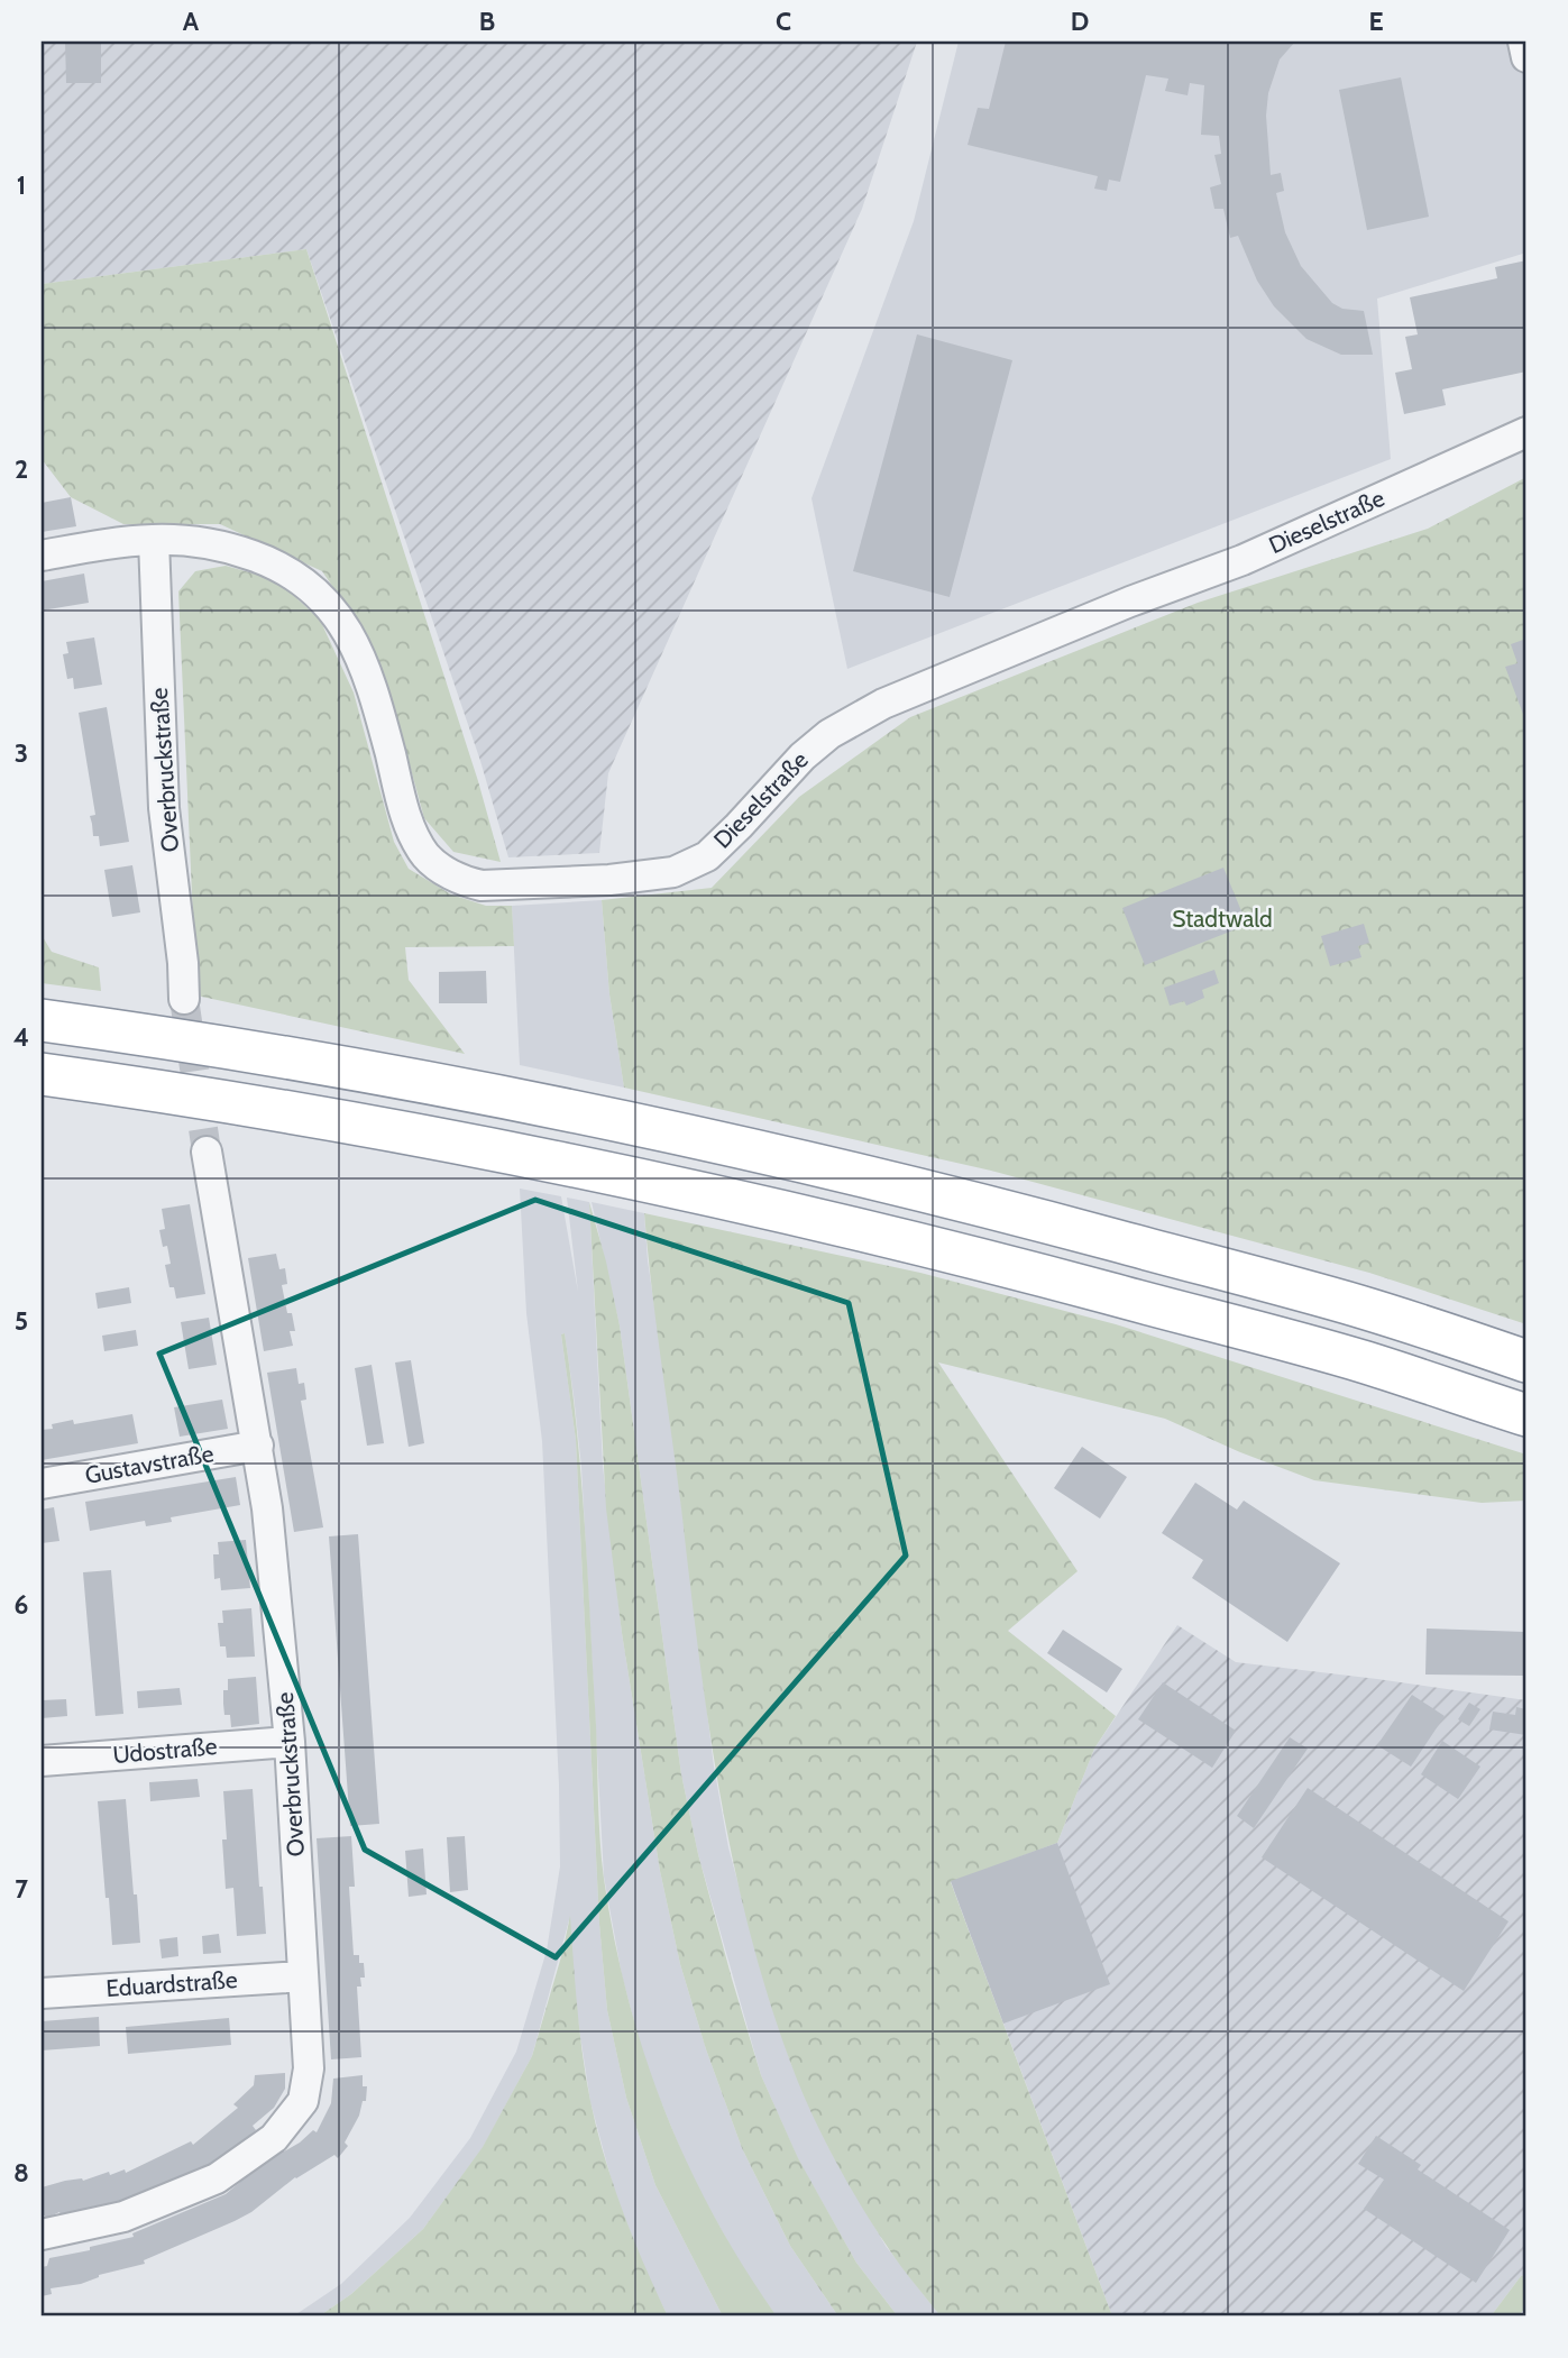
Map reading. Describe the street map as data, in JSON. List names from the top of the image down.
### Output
{
  "streets": {
    "street": [
      "Dieselstraße",
      "Overbruckstraße",
      "Gustavstraße",
      "Udostraße",
      "Eduardstraße"
    ]
  },
  "crossings": [
    ["Dieselstraße", "Overbruckstraße"],
    ["Overbruckstraße", "Gustavstraße"],
    ["Overbruckstraße", "Udostraße"],
    ["Overbruckstraße", "Eduardstraße"]
  ],
  "parks": ["Stadtwald"],
  "grid": {
    "columns": [
      "A",
      "B",
      "C",
      "D",
      "E"
    ],
    "rows": [
      "1",
      "2",
      "3",
      "4",
      "5",
      "6",
      "7",
      "8"
    ]
  }
}
